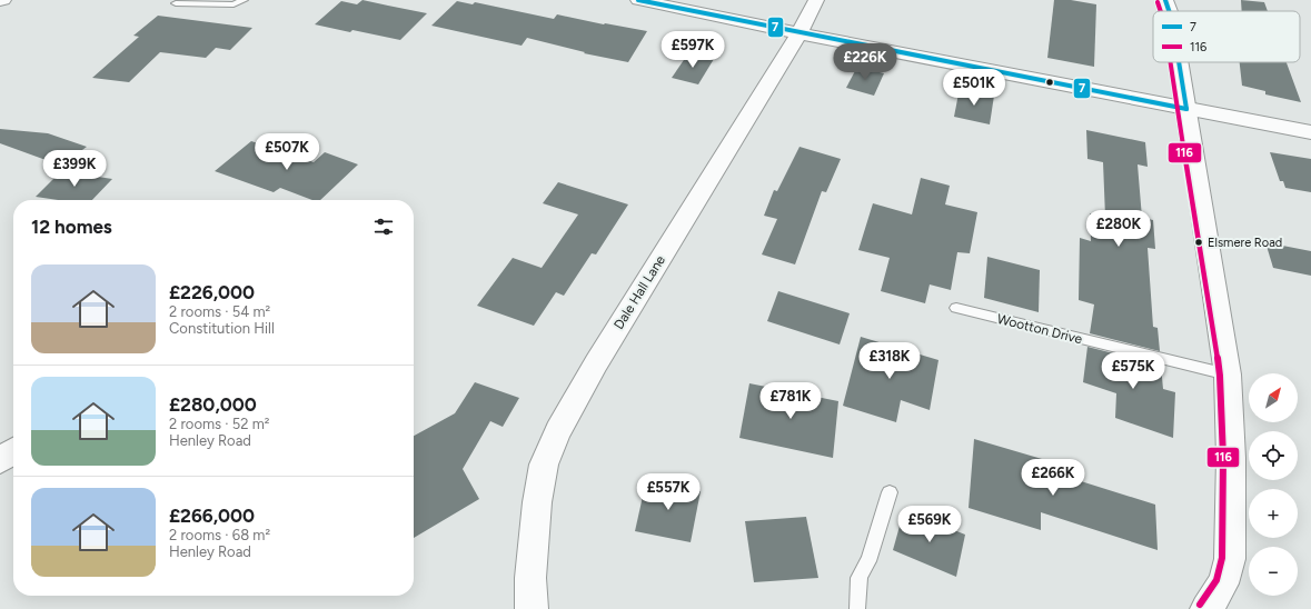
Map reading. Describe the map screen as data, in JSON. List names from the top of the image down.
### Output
{
  "streets": {
    "street": ["Dale Hall Lane"],
    "lane": ["Wootton Drive"]
  },
  "places": ["Elsmere Road"],
  "lines": ["transit line 7", "transit line 116"],
  "legend": ["7", "116"],
  "north": "top right",
  "page": {
    "price": [
      "£597K",
      "£226K",
      "£501K",
      "£507K",
      "£399K",
      "£280K",
      "£318K",
      "£575K",
      "£781K",
      "£266K",
      "£557K",
      "£569K"
    ],
    "heading": "12 homes",
    "list": [
      {
        "name": "£226,000",
        "note": "2 rooms · 54 m² · Constitution Hill"
      },
      {
        "name": "£280,000",
        "note": "2 rooms · 52 m² · Henley Road"
      },
      {
        "name": "£266,000",
        "note": "2 rooms · 68 m² · Henley Road"
      }
    ],
    "map_buttons": ["+", "−"]
  }
}
